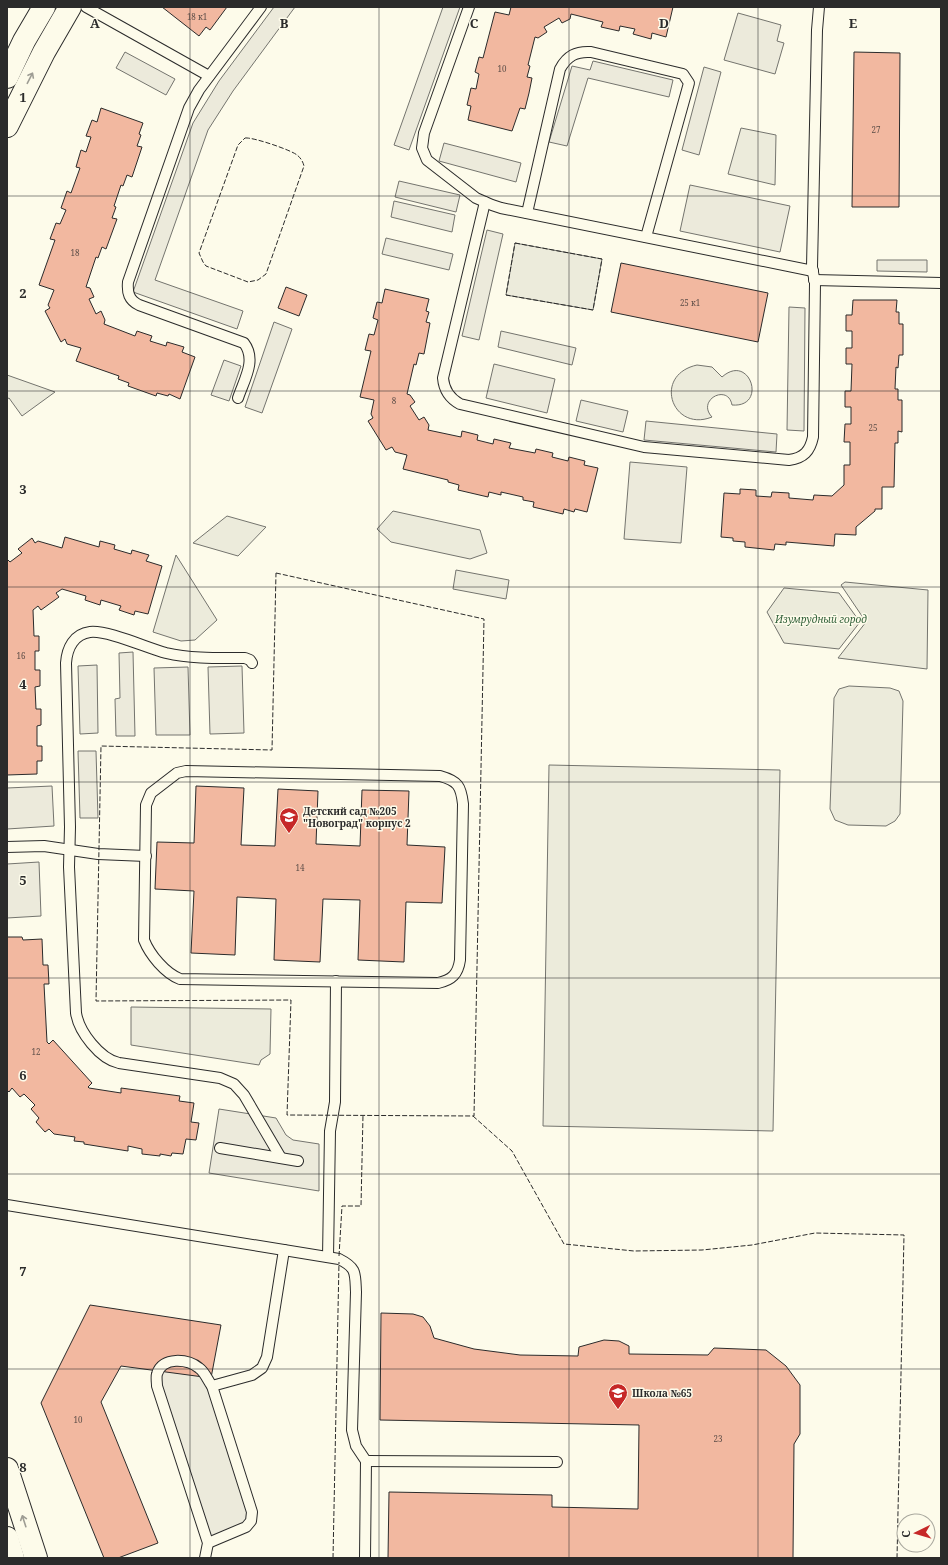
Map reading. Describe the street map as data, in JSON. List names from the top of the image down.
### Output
{
  "parks": ["Изумрудный город"],
  "places": {
    "school or university": ["Детский сад №205 \"Новоград\" корпус 2", "Школа №65"]
  },
  "house_numbers": [
    "18 к1",
    "10",
    "27",
    "18",
    "25 к1",
    "8",
    "25",
    "16",
    "14",
    "12",
    "10",
    "23"
  ],
  "north": "left",
  "grid": {
    "columns": [
      "A",
      "B",
      "C",
      "D",
      "E"
    ],
    "rows": [
      "1",
      "2",
      "3",
      "4",
      "5",
      "6",
      "7",
      "8"
    ]
  }
}
